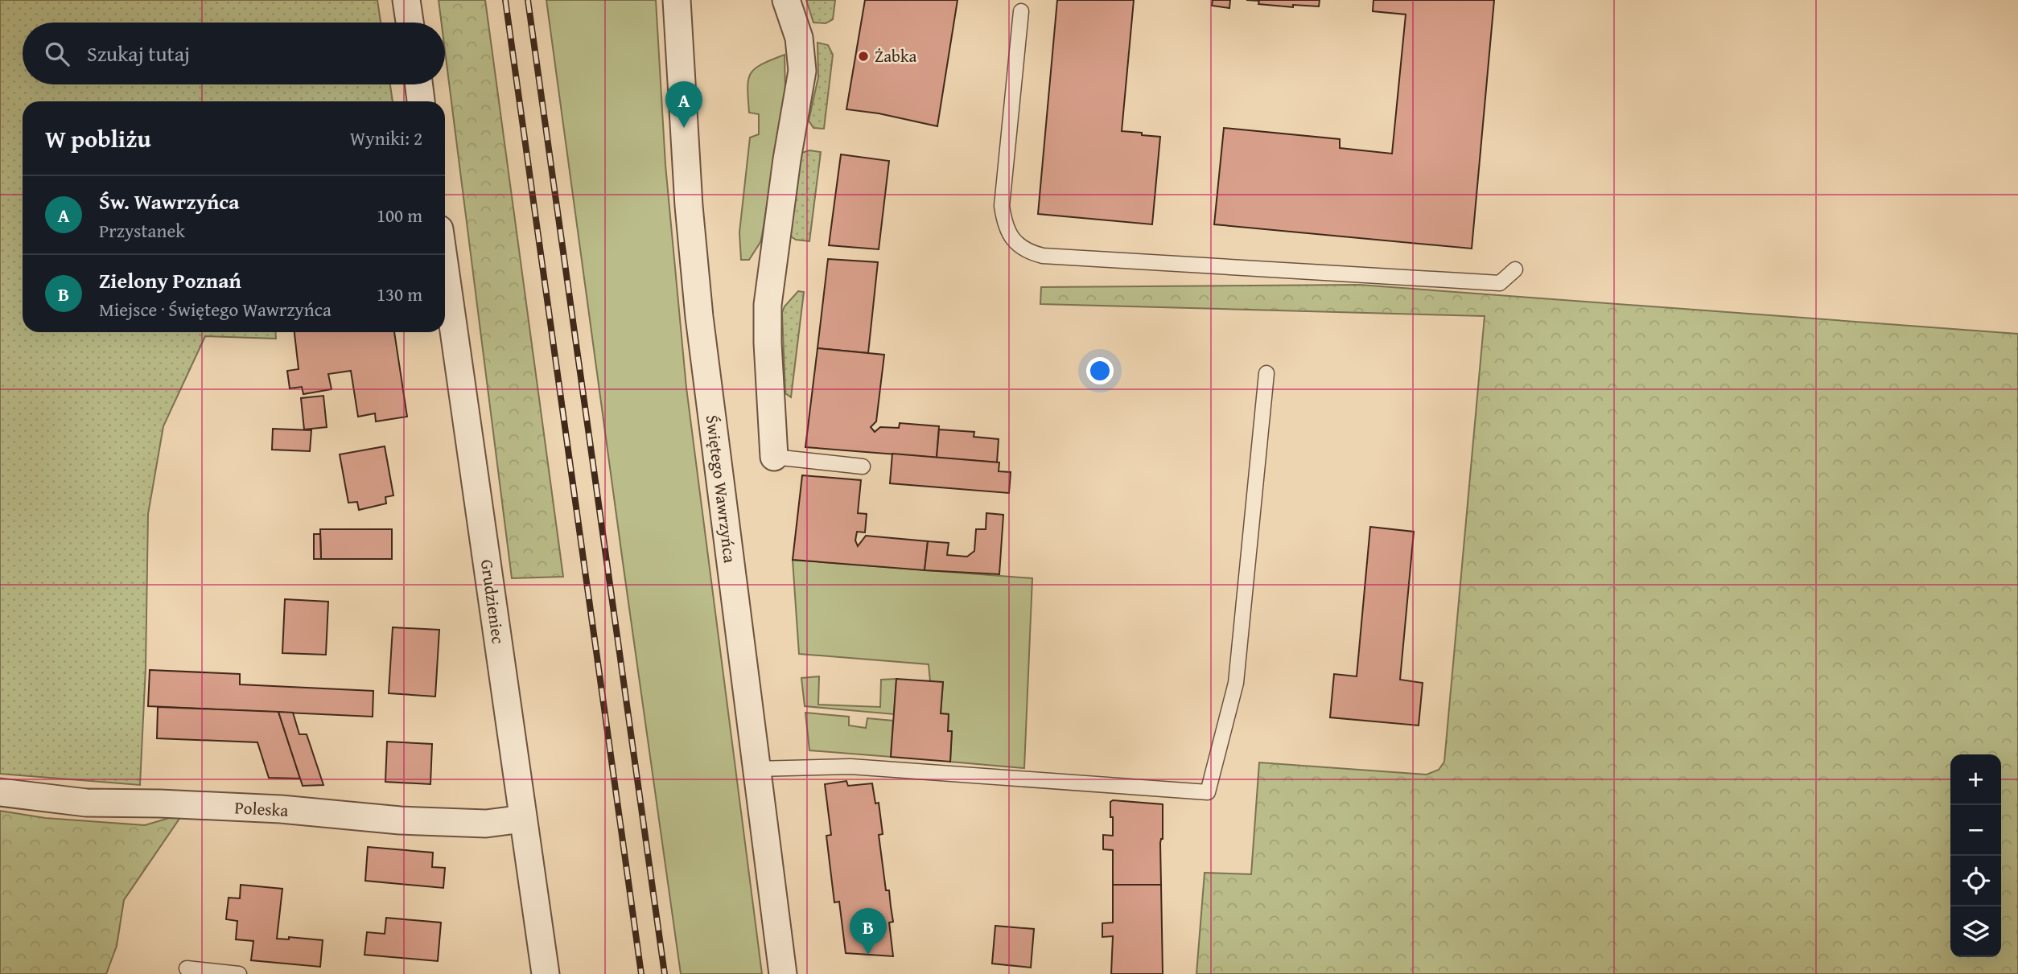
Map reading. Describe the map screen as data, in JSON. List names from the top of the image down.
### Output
{
  "streets": {
    "street": ["Świętego Wawrzyńca", "Grudzieniec", "Poleska"]
  },
  "crossings": [
    ["Grudzieniec", "Poleska"]
  ],
  "places": ["Żabka"],
  "page": {
    "search": "Szukaj tutaj",
    "pins": ["A", "B"],
    "heading": ["W pobliżu", "Wyniki: 2"],
    "list": [
      {
        "mark": "A",
        "name": "Św. Wawrzyńca",
        "note": "Przystanek",
        "value": "100 m"
      },
      {
        "mark": "B",
        "name": "Zielony Poznań",
        "note": "Miejsce · Świętego Wawrzyńca",
        "value": "130 m"
      }
    ],
    "map_buttons": ["+", "−"]
  }
}
